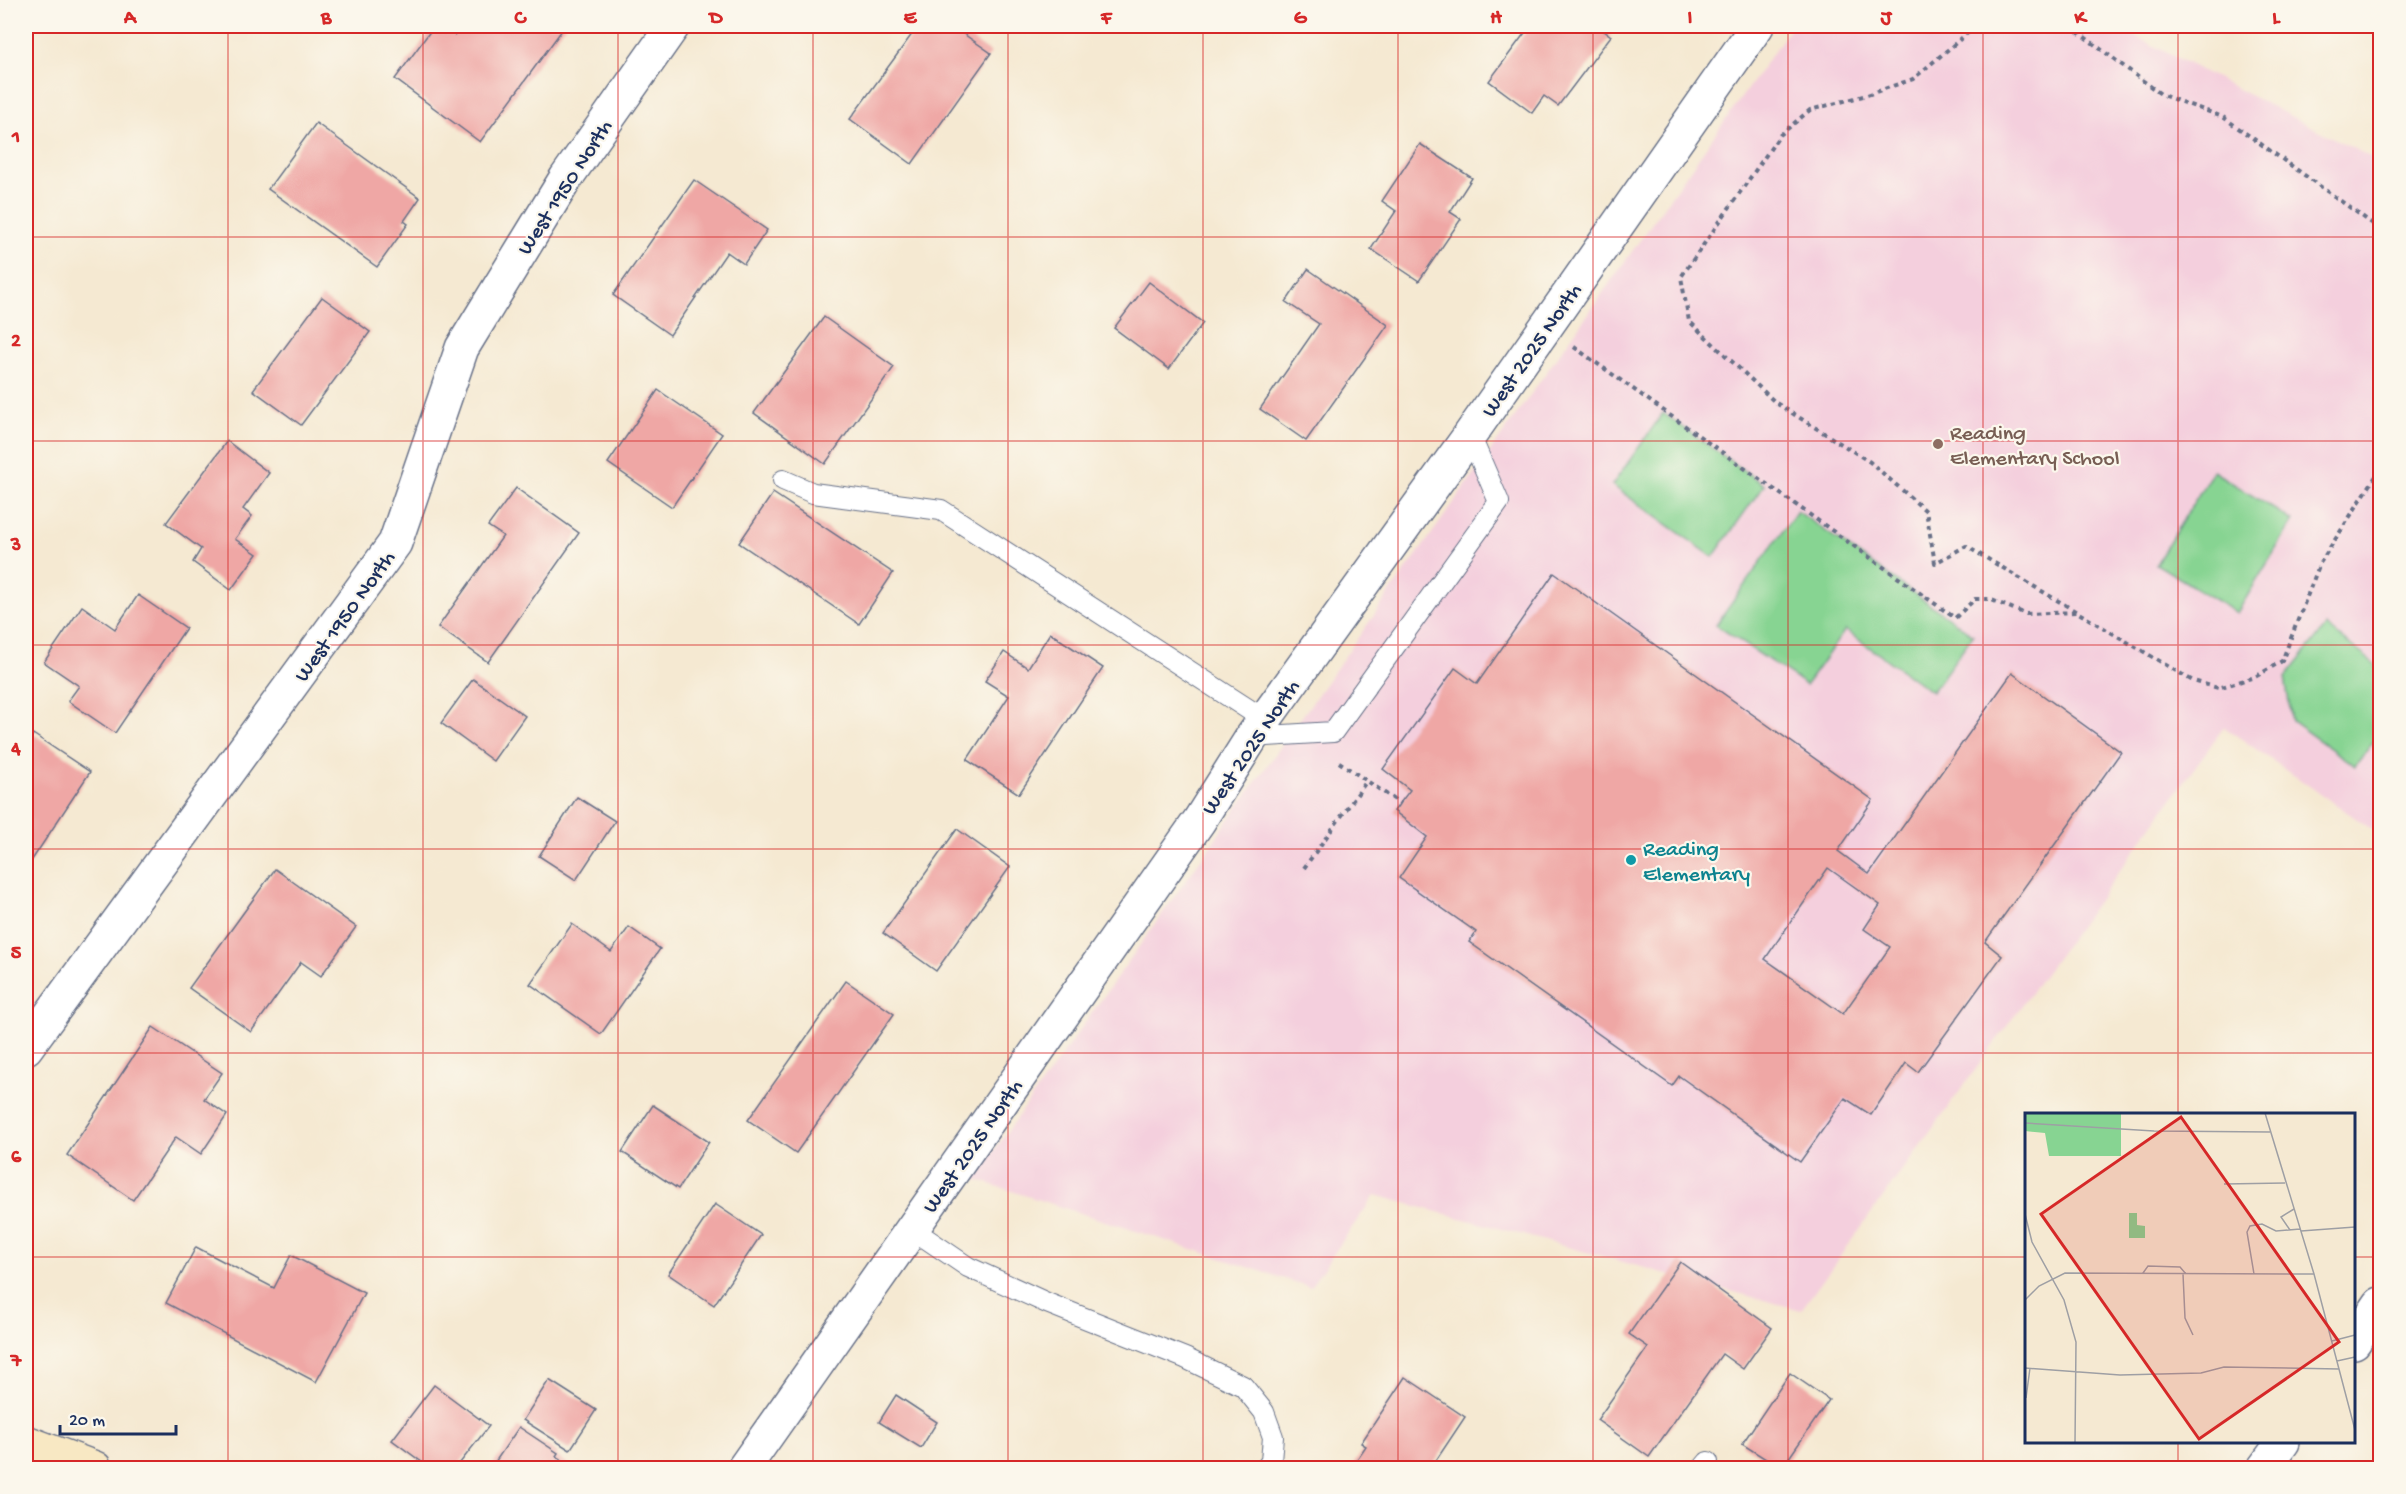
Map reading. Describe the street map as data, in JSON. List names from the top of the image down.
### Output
{
  "streets": {
    "street": ["West 1950 North", "West 2025 North"]
  },
  "places": ["Reading Elementary School", "Reading Elementary"],
  "scale_bar": "20 m",
  "grid": {
    "columns": [
      "A",
      "B",
      "C",
      "D",
      "E",
      "F",
      "G",
      "H",
      "I",
      "J",
      "K",
      "L"
    ],
    "rows": [
      "1",
      "2",
      "3",
      "4",
      "5",
      "6",
      "7"
    ]
  }
}
